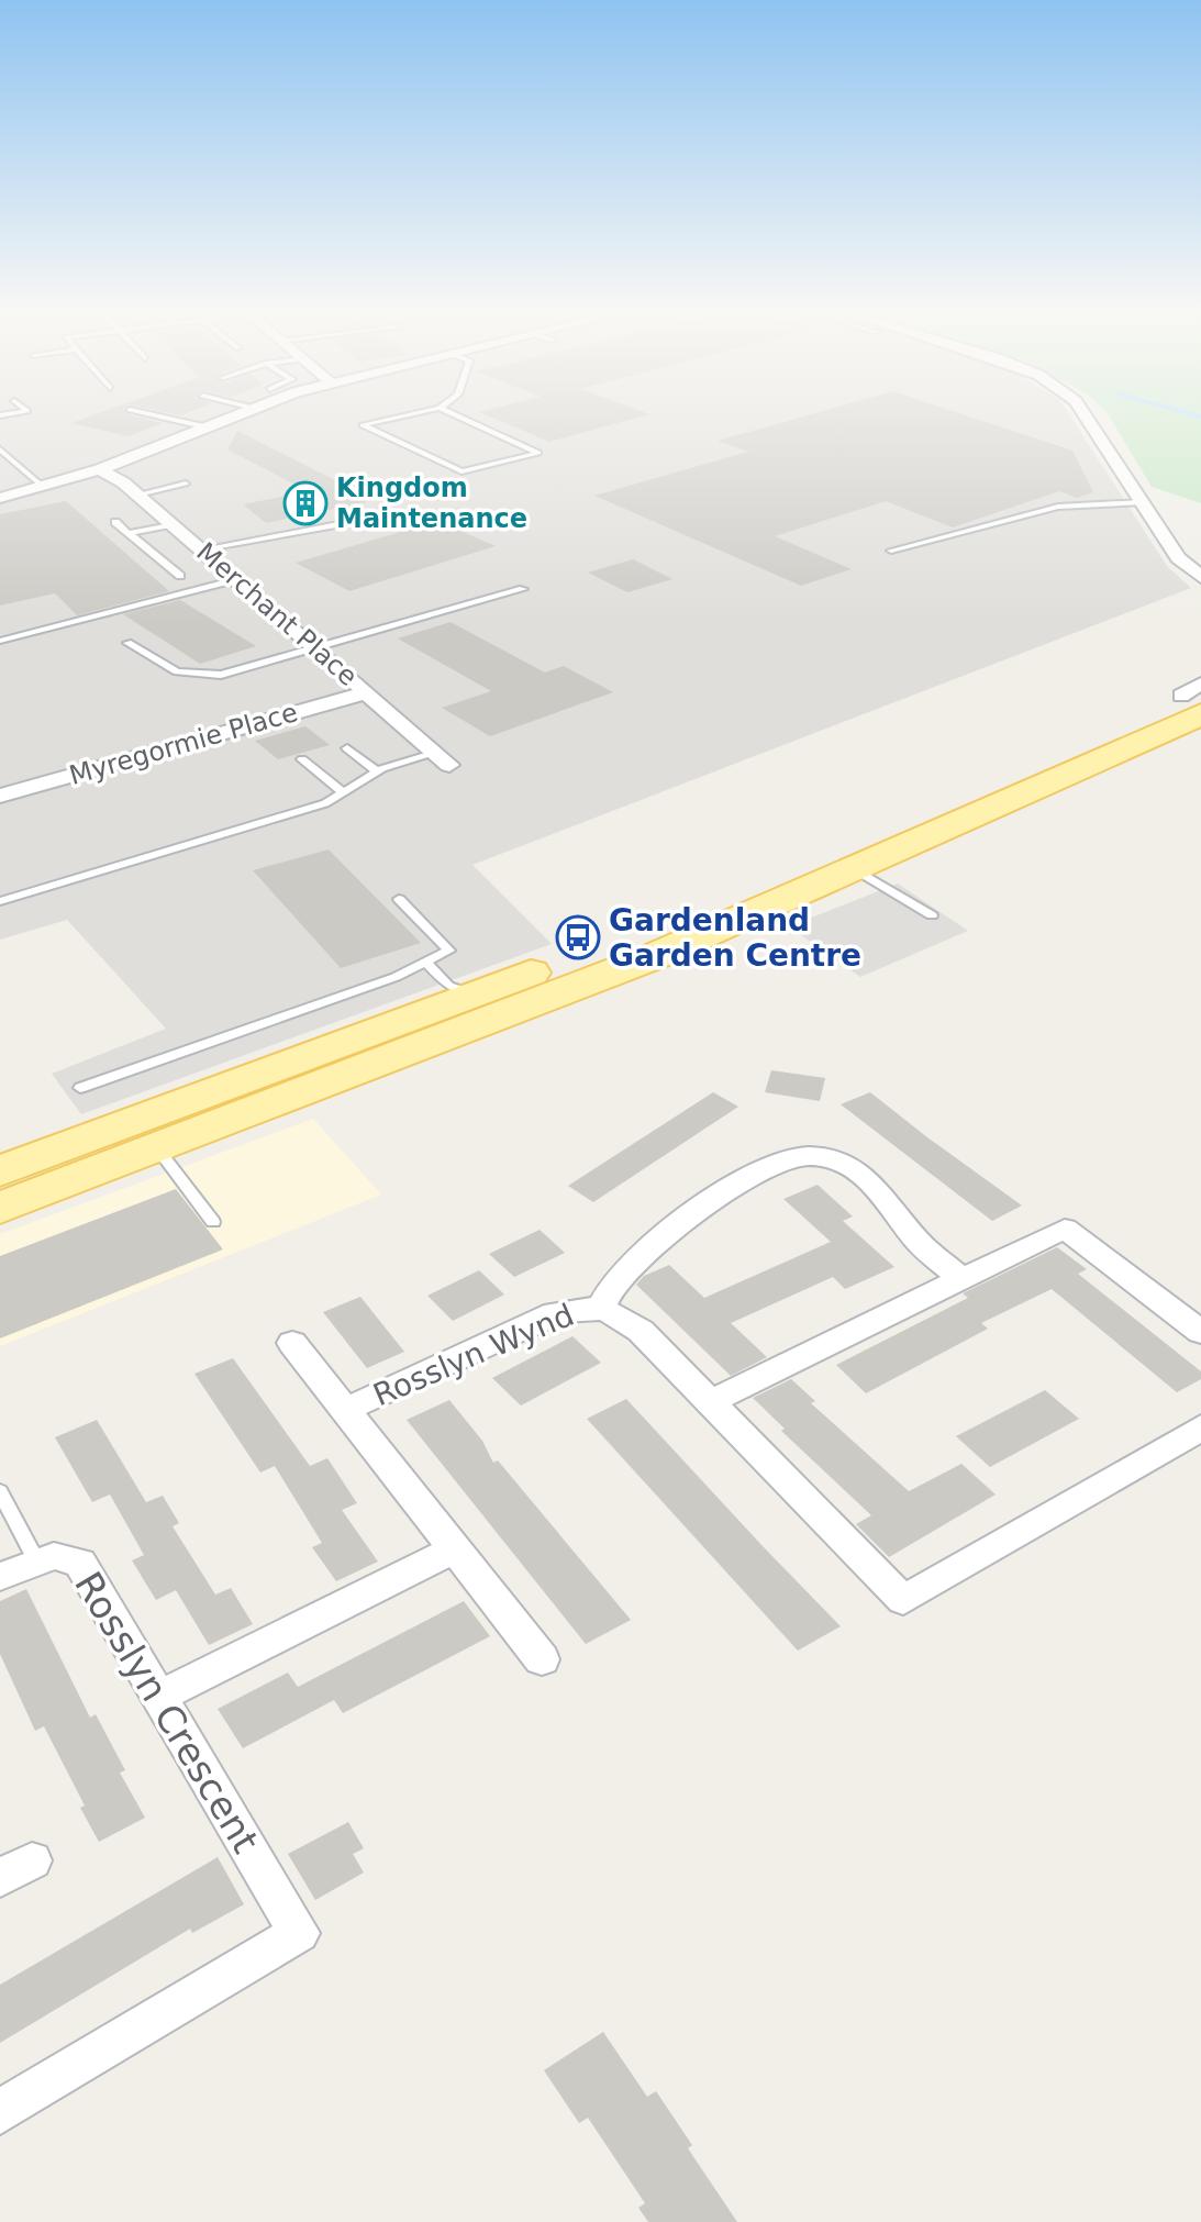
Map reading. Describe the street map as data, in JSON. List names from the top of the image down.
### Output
{
  "streets": {
    "street": [
      "Merchant Place",
      "Myregormie Place",
      "Rosslyn Wynd",
      "Rosslyn Crescent"
    ]
  },
  "crossings": [
    ["Merchant Place", "Myregormie Place"]
  ],
  "places": {
    "building": ["Kingdom Maintenance"],
    "bus stop": ["Gardenland Garden Centre"]
  }
}
